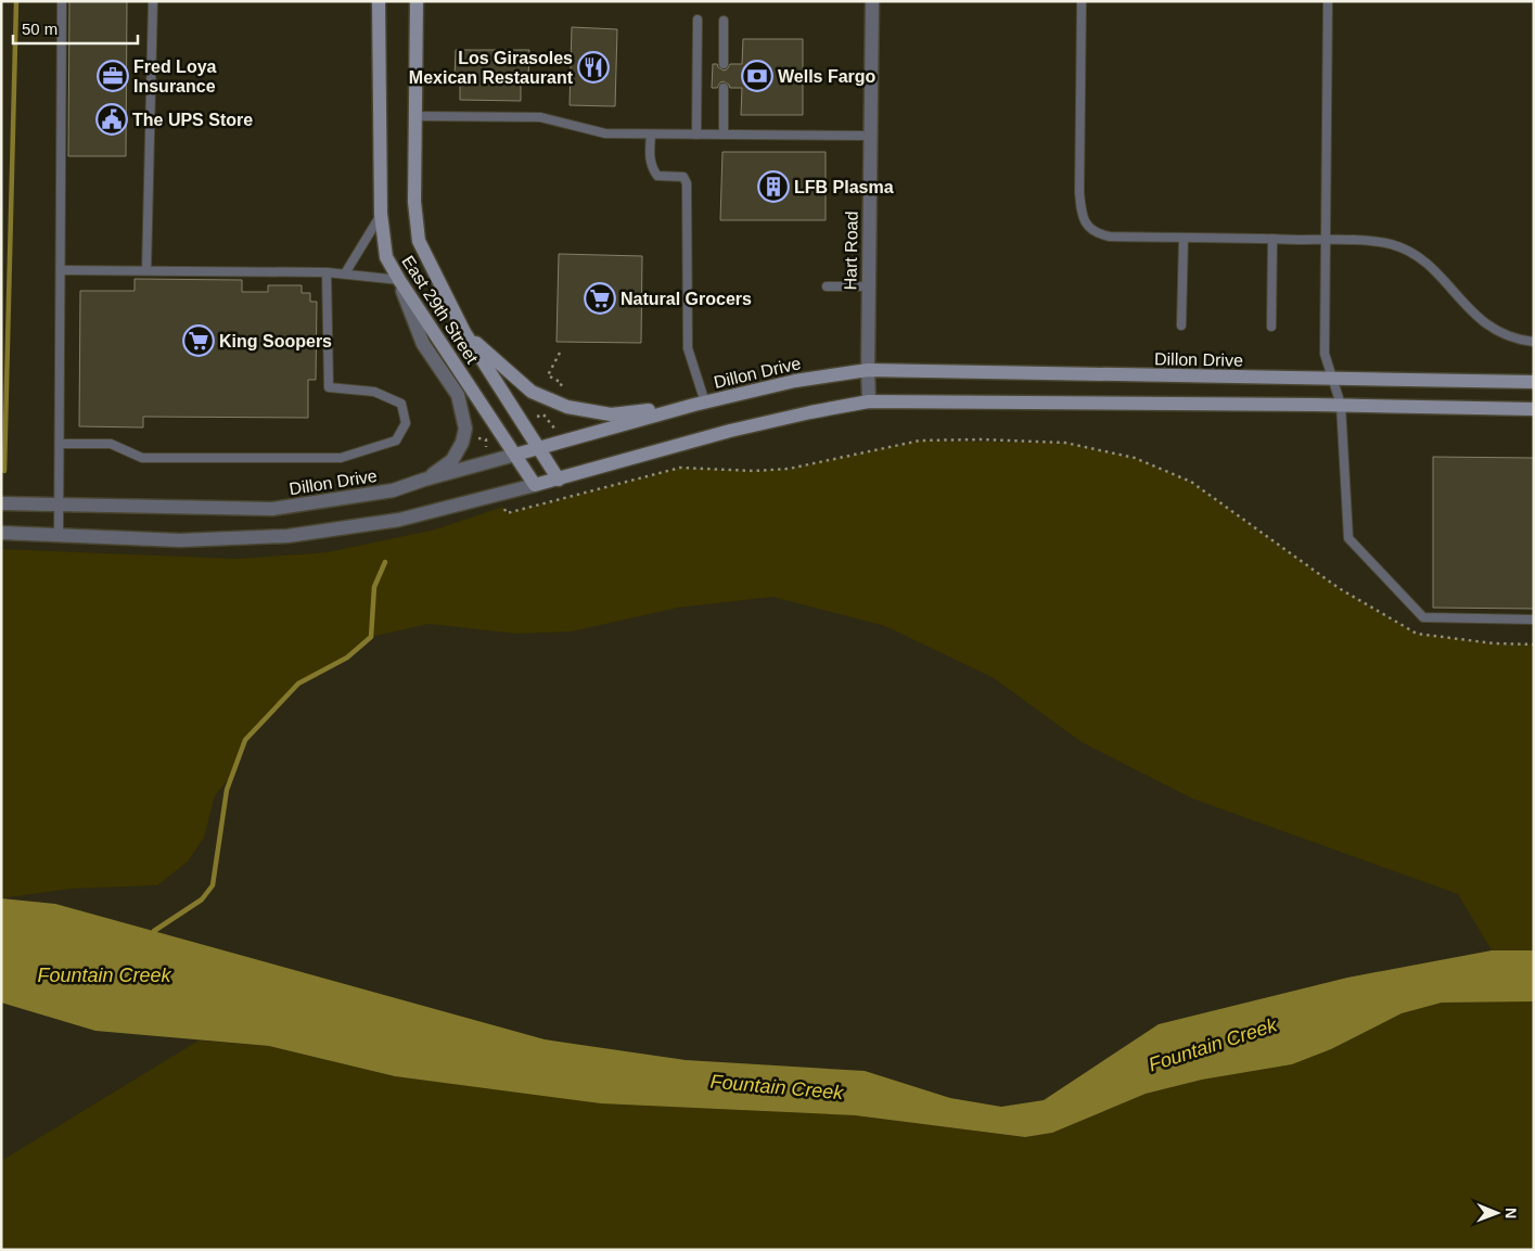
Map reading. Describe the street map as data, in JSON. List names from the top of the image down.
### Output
{
  "streets": {
    "main road": ["East 29th Street", "Dillon Drive"],
    "street": ["Hart Road"]
  },
  "crossings": [
    ["Hart Road", "Dillon Drive"],
    ["East 29th Street", "Dillon Drive"]
  ],
  "water": ["Fountain Creek"],
  "places": {
    "restaurant": ["Los Girasoles Mexican Restaurant"],
    "office": ["Fred Loya Insurance"],
    "bank": ["Wells Fargo"],
    "public building": ["The UPS Store"],
    "building": ["LFB Plasma"],
    "supermarket": ["Natural Grocers", "King Soopers"]
  },
  "scale_bar": "50 m",
  "north": "right"
}
